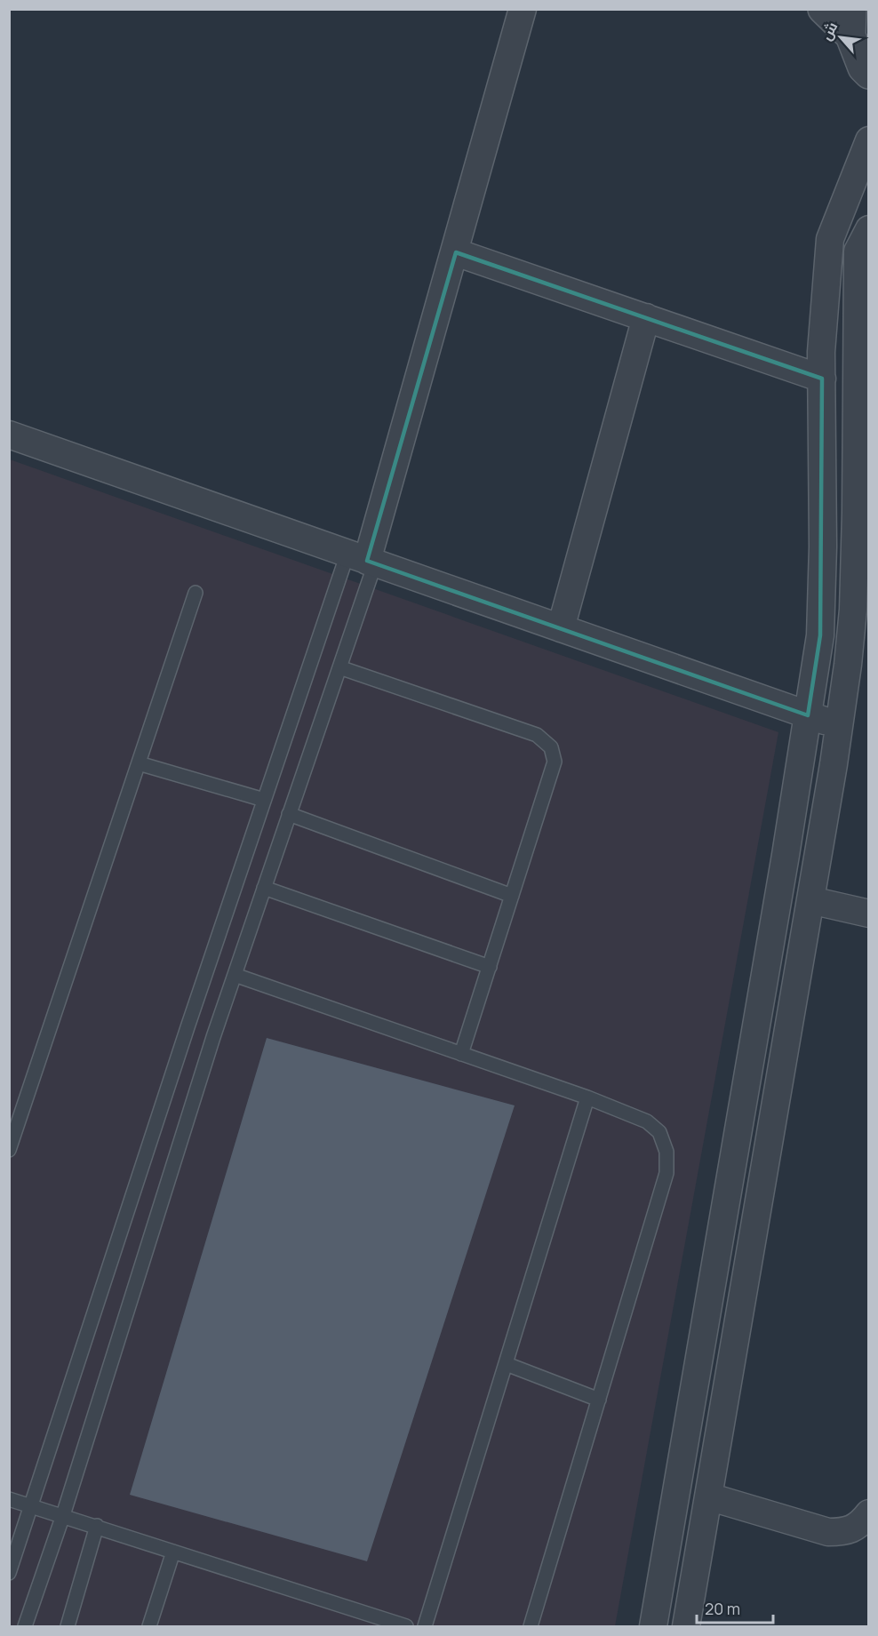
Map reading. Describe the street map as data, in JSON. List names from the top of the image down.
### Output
{
  "scale_bar": "20 m",
  "north": "top left"
}
